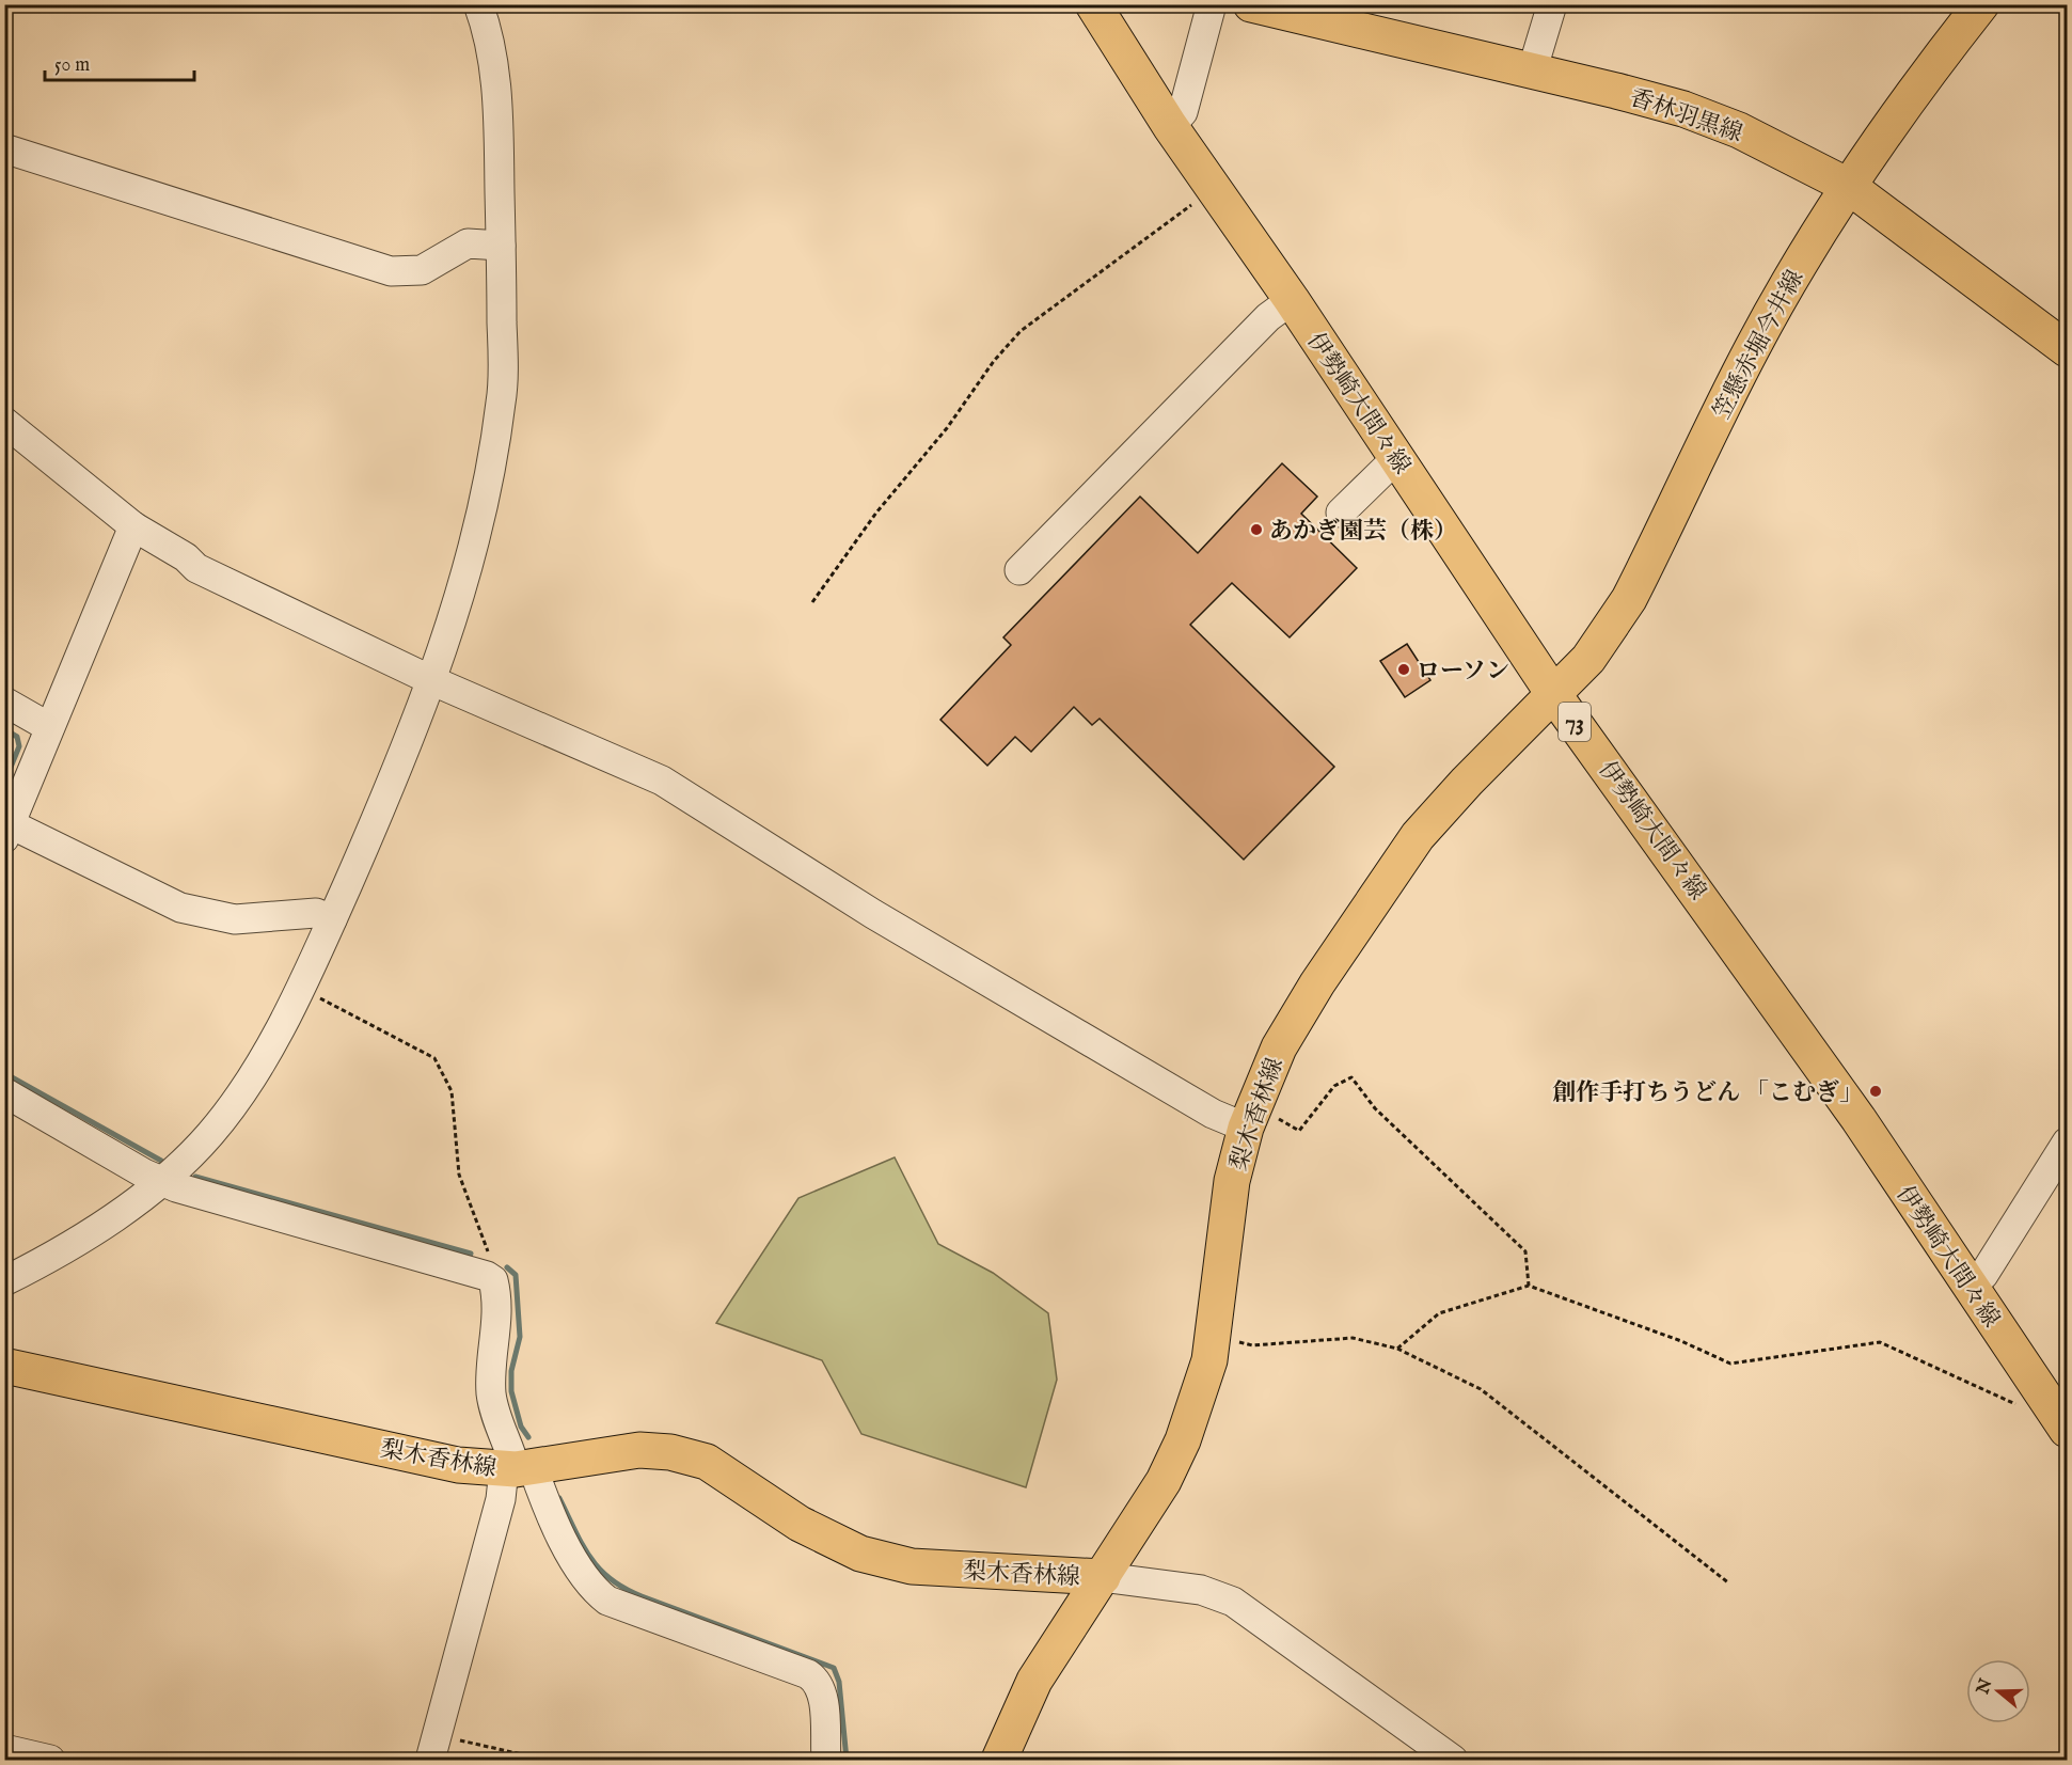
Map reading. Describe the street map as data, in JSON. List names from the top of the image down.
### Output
{
  "streets": {
    "main road": [
      "香林羽黒線",
      "笠懸赤堀今井線",
      "伊勢崎大間々線",
      "73",
      "梨木香林線"
    ]
  },
  "crossings": [
    ["香林羽黒線", "笠懸赤堀今井線"],
    ["笠懸赤堀今井線", "伊勢崎大間々線"],
    ["笠懸赤堀今井線", "梨木香林線"],
    ["伊勢崎大間々線", "梨木香林線"]
  ],
  "places": ["あかぎ園芸（株）", "ローソン", "創作手打ちうどん 「こむぎ」"],
  "scale_bar": "50 m",
  "north": "left"
}
